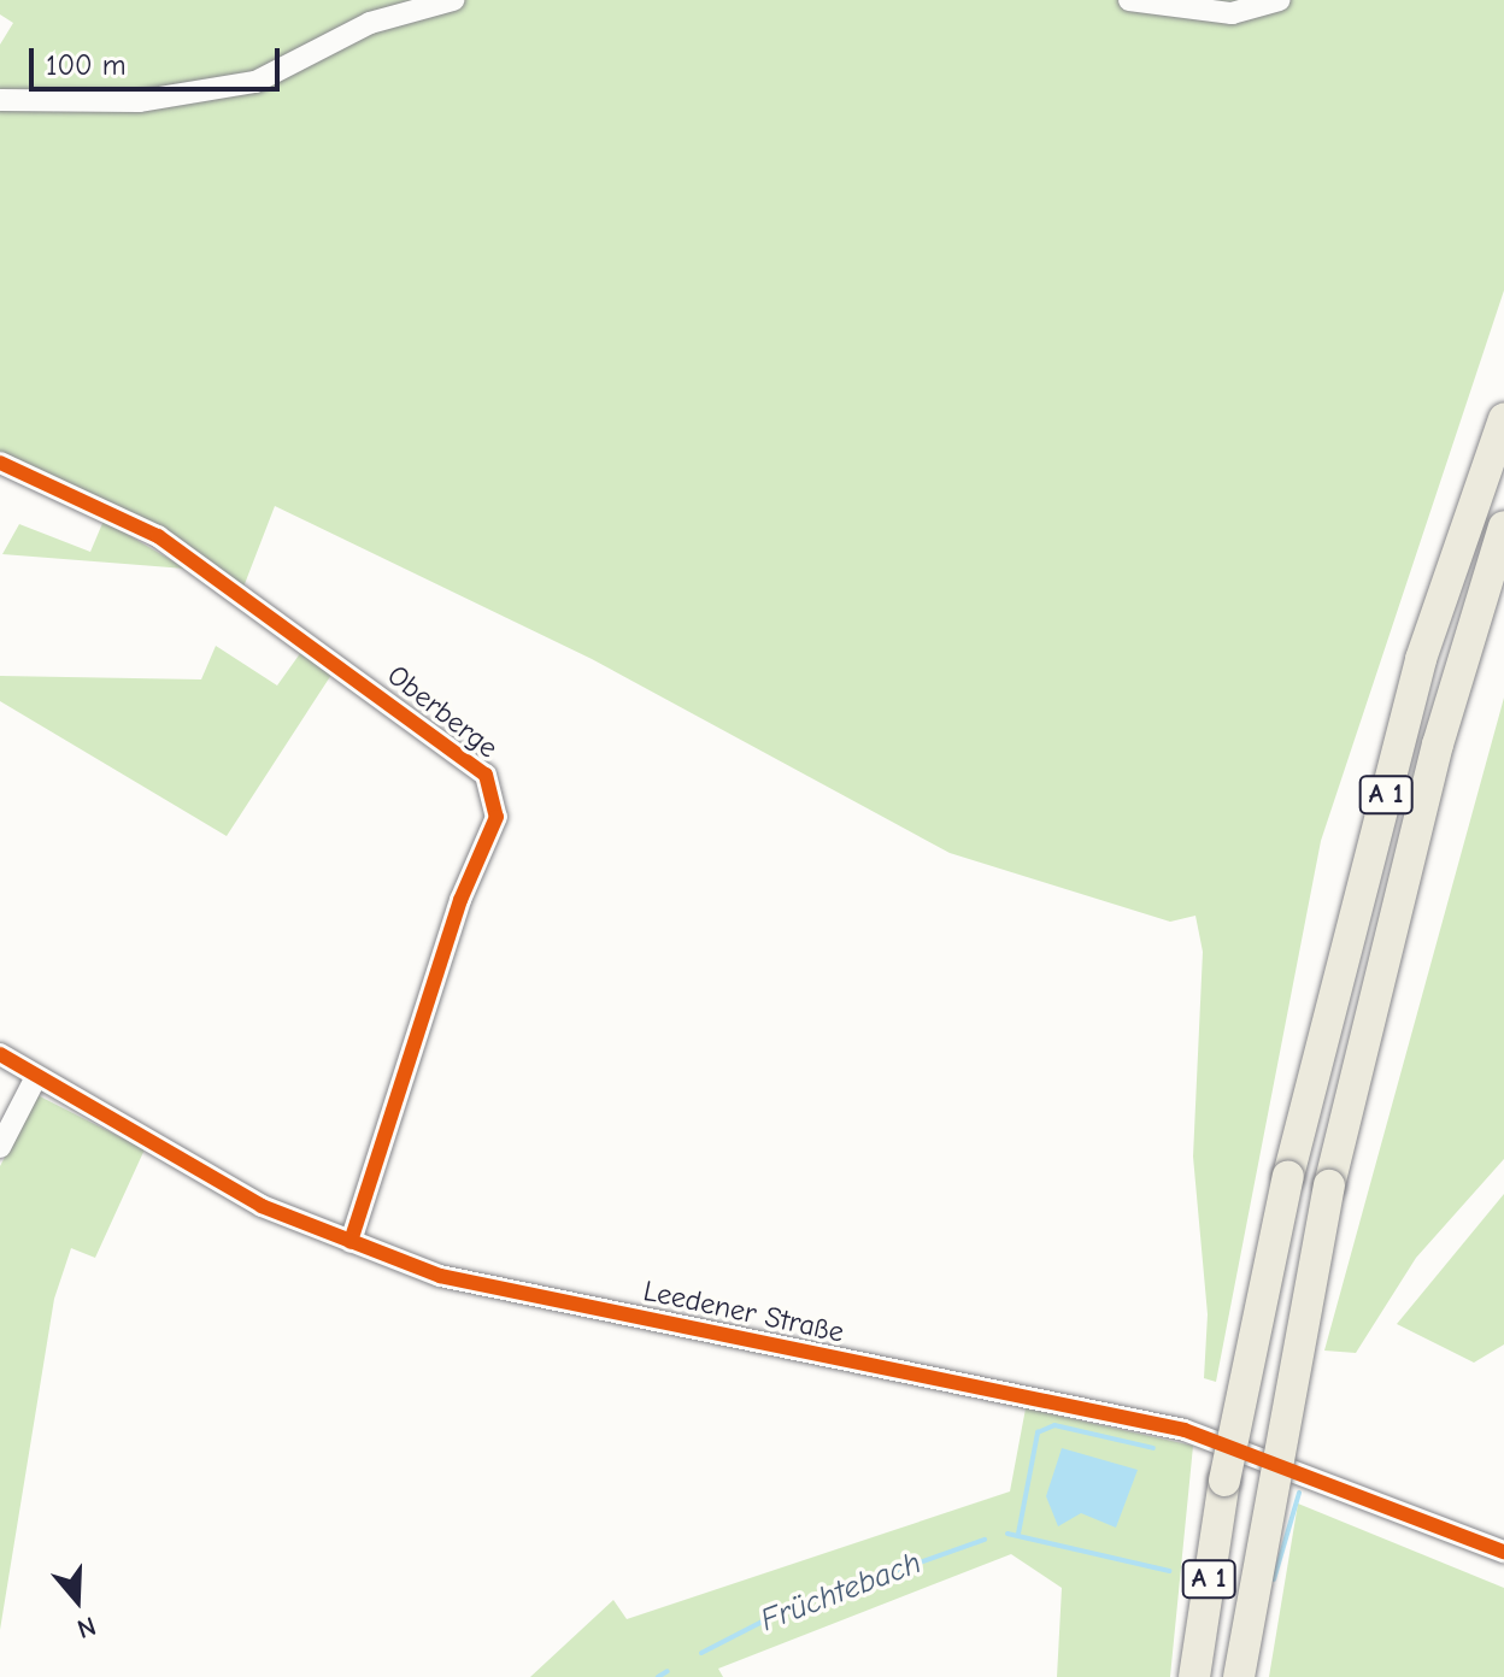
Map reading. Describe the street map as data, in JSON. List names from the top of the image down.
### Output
{
  "streets": {
    "highway": ["A 1"],
    "street": ["Oberberge", "Leedener Straße"]
  },
  "crossings": [
    ["Oberberge", "Leedener Straße"]
  ],
  "water": ["Früchtebach"],
  "scale_bar": "100 m",
  "north": "bottom"
}
